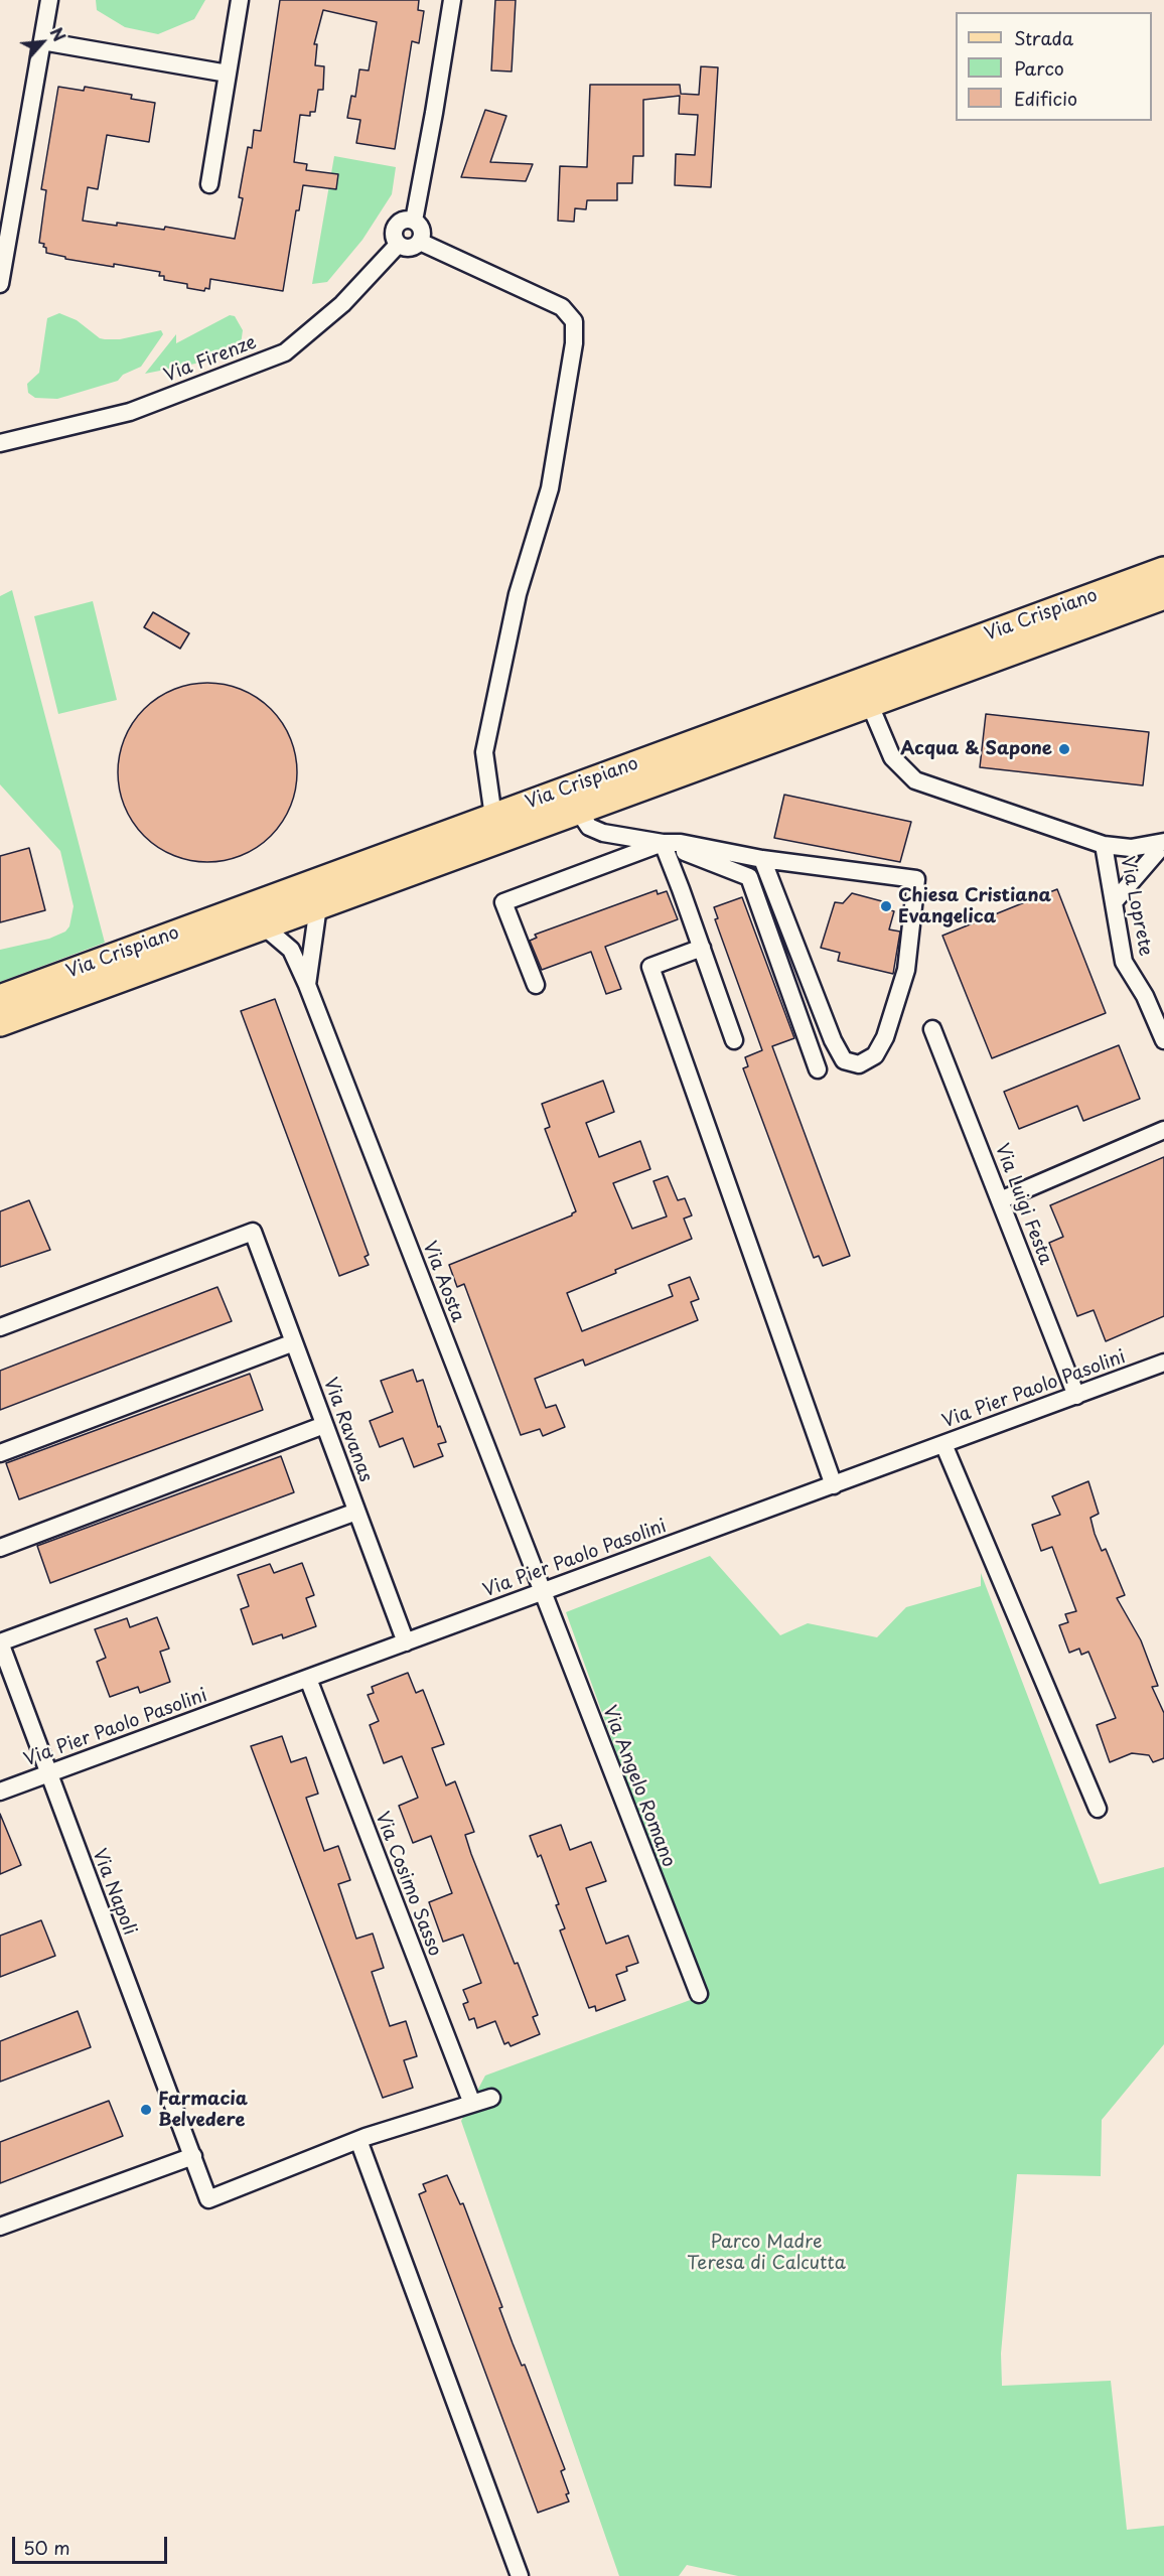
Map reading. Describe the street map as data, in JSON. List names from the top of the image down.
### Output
{
  "streets": {
    "main road": ["Via Crispiano"],
    "street": [
      "Via Firenze",
      "Via Loprete",
      "Via Luigi Festa",
      "Via Aosta",
      "Via Pier Paolo Pasolini",
      "Via Ravanas",
      "Via Angelo Romano",
      "Via Cosimo Sasso",
      "Via Napoli"
    ]
  },
  "crossings": [
    ["Via Luigi Festa", "Via Pier Paolo Pasolini"],
    ["Via Aosta", "Via Pier Paolo Pasolini"],
    ["Via Aosta", "Via Angelo Romano"],
    ["Via Pier Paolo Pasolini", "Via Ravanas"],
    ["Via Pier Paolo Pasolini", "Via Angelo Romano"],
    ["Via Pier Paolo Pasolini", "Via Cosimo Sasso"],
    ["Via Pier Paolo Pasolini", "Via Napoli"]
  ],
  "parks": ["Parco Madre Teresa di Calcutta"],
  "places": ["Acqua & Sapone", "Chiesa Cristiana Evangelica", "Farmacia Belvedere"],
  "legend": ["Strada", "Parco", "Edificio"],
  "scale_bar": "50 m",
  "north": "top right"
}
